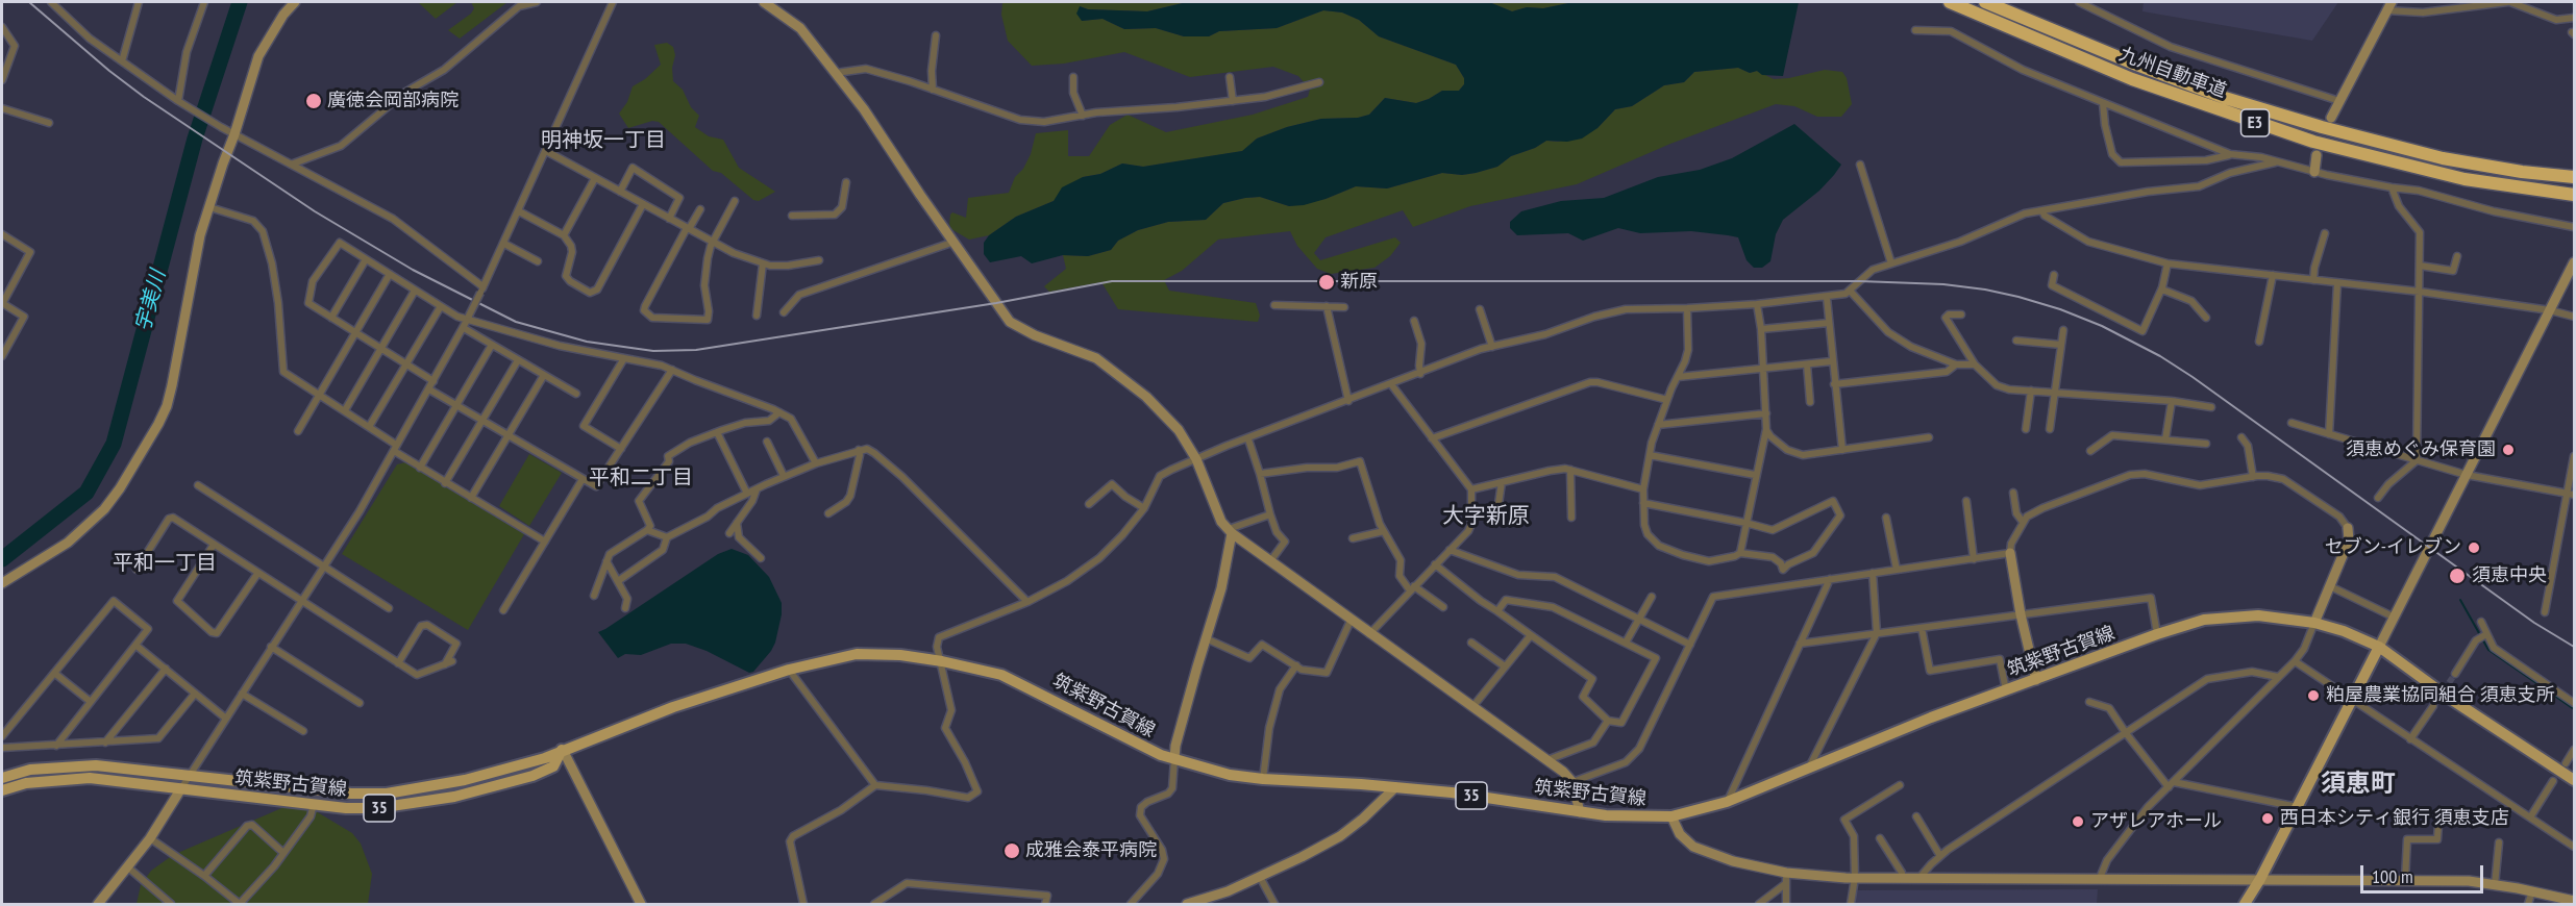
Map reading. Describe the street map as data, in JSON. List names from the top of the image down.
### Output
{
  "streets": {
    "highway": ["九州自動車道", "E3"],
    "main road": ["筑紫野古賀線", "35"]
  },
  "districts": [
    "明神坂一丁目",
    "平和二丁目",
    "大字新原",
    "平和一丁目",
    "須恵町"
  ],
  "water": ["宇美川"],
  "places": [
    "廣徳会岡部病院",
    "新原",
    "須恵めぐみ保育園",
    "セブン-イレブン",
    "須恵中央",
    "粕屋農業協同組合 須恵支所",
    "西日本シティ銀行 須恵支店",
    "アザレアホール",
    "成雅会泰平病院"
  ],
  "scale_bar": "100 m"
}
